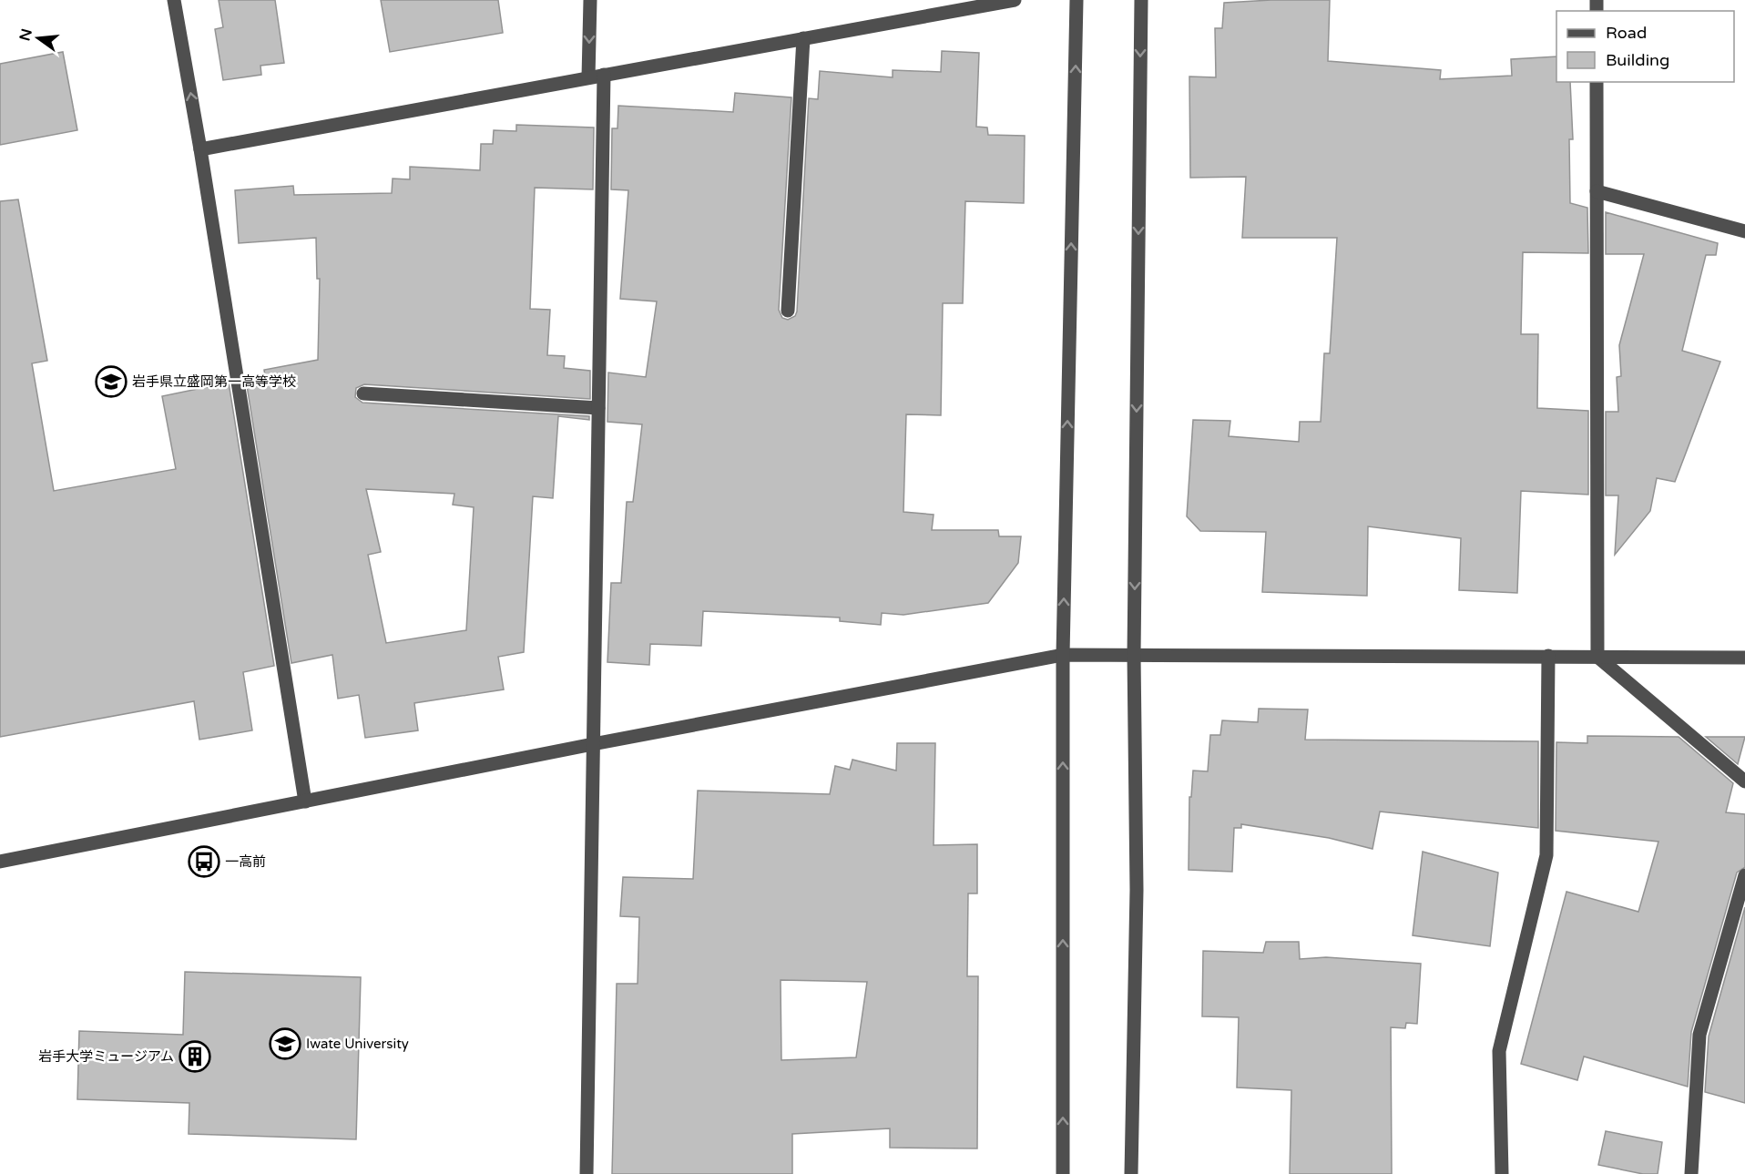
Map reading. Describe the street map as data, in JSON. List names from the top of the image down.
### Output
{
  "places": {
    "school or university": ["岩手県立盛岡第一高等学校", "Iwate University"],
    "bus stop": ["一高前"],
    "building": ["岩手大学ミュージアム"]
  },
  "legend": ["Road", "Building"],
  "north": "left"
}
